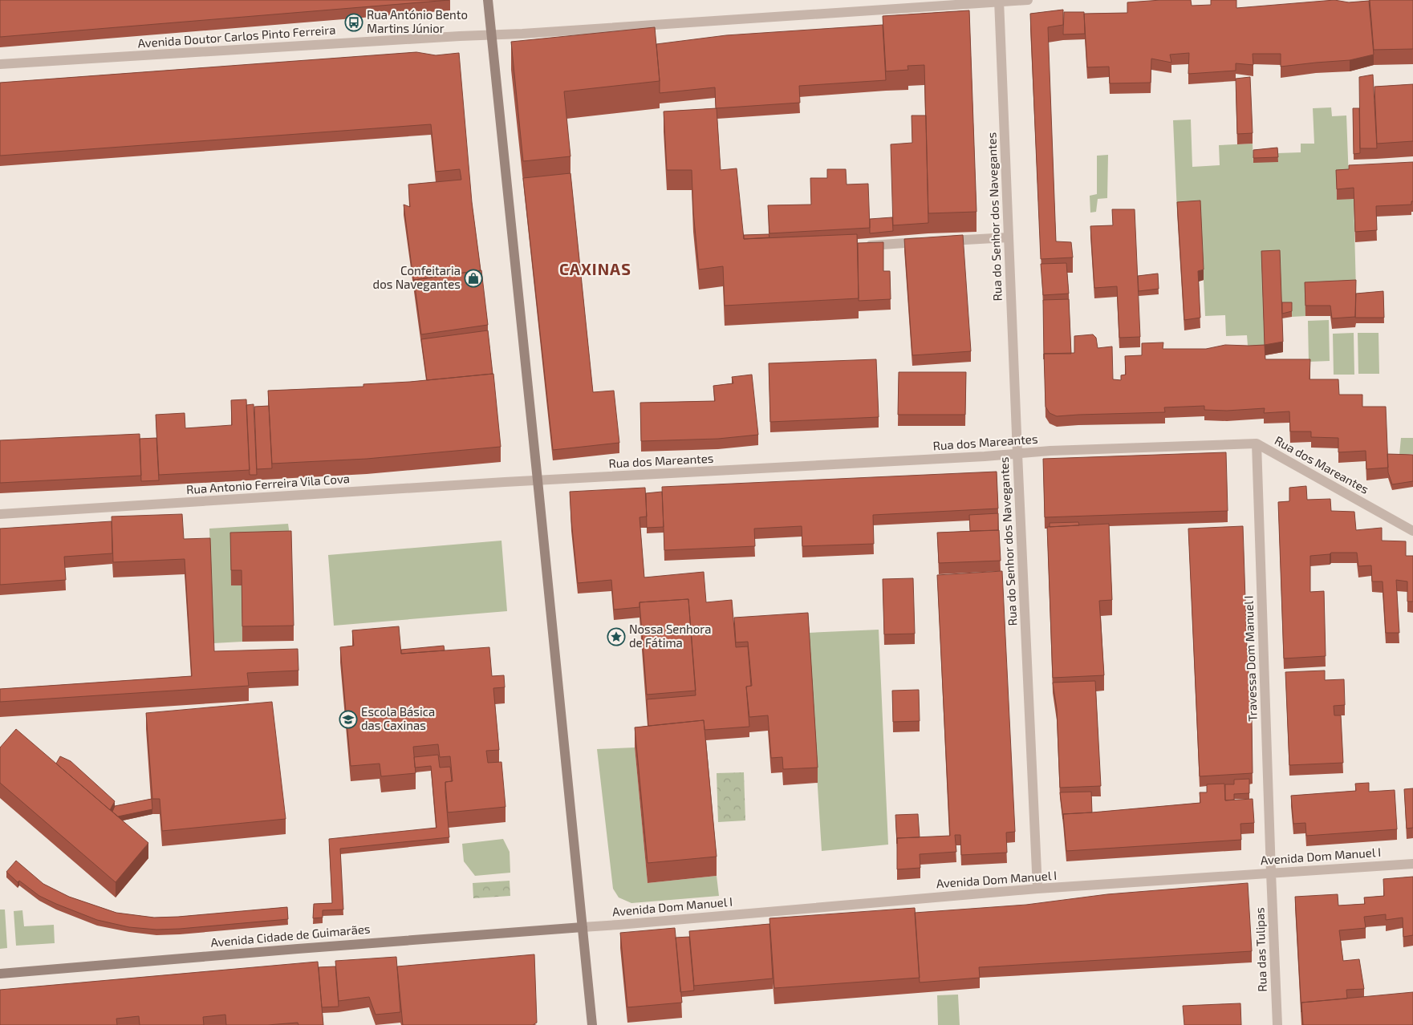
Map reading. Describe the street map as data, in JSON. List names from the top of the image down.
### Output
{
  "streets": {
    "main road": ["Avenida Cidade de Guimarães"],
    "street": [
      "Avenida Doutor Carlos Pinto Ferreira",
      "Rua do Senhor dos Navegantes",
      "Rua dos Mareantes",
      "Rua Antonio Ferreira Vila Cova",
      "Travessa Dom Manuel I",
      "Avenida Dom Manuel I",
      "Rua das Tulipas"
    ]
  },
  "crossings": [
    ["Avenida Doutor Carlos Pinto Ferreira", "Rua do Senhor dos Navegantes"],
    ["Rua do Senhor dos Navegantes", "Rua dos Mareantes"],
    ["Rua do Senhor dos Navegantes", "Avenida Dom Manuel I"],
    ["Rua dos Mareantes", "Rua Antonio Ferreira Vila Cova"],
    ["Rua dos Mareantes", "Travessa Dom Manuel I"],
    ["Travessa Dom Manuel I", "Avenida Dom Manuel I"],
    ["Travessa Dom Manuel I", "Rua das Tulipas"],
    ["Avenida Dom Manuel I", "Avenida Cidade de Guimarães"],
    ["Avenida Dom Manuel I", "Rua das Tulipas"]
  ],
  "districts": ["CAXINAS"],
  "places": {
    "bus stop": ["Rua António Bento Martins Júnior"],
    "shop": ["Confeitaria dos Navegantes"],
    "place": ["Nossa Senhora de Fátima"],
    "school or university": ["Escola Básica das Caxinas"]
  }
}
